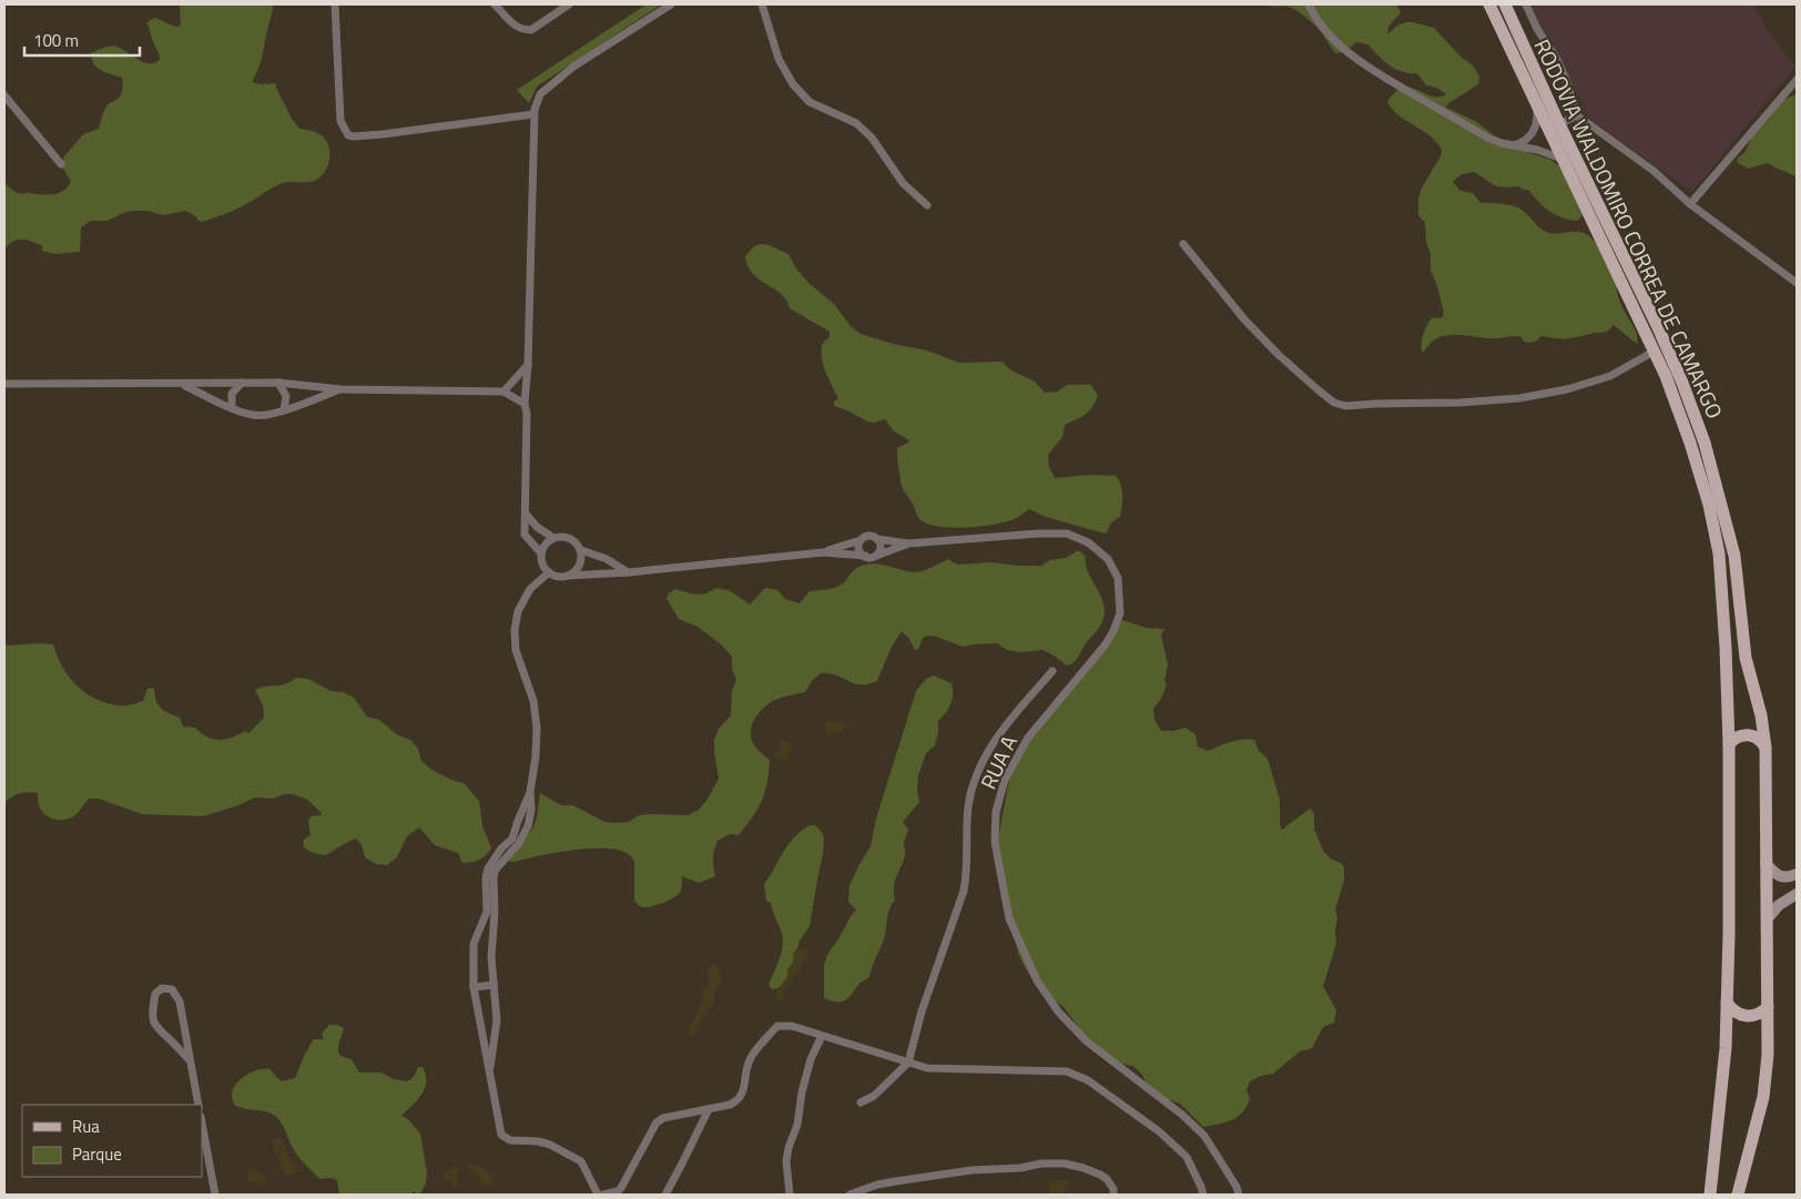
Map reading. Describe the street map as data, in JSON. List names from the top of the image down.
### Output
{
  "streets": {
    "main road": ["RODOVIA WALDOMIRO CORREA DE CAMARGO"],
    "street": ["RUA A"]
  },
  "legend": ["Rua", "Parque"],
  "scale_bar": "100 m"
}
